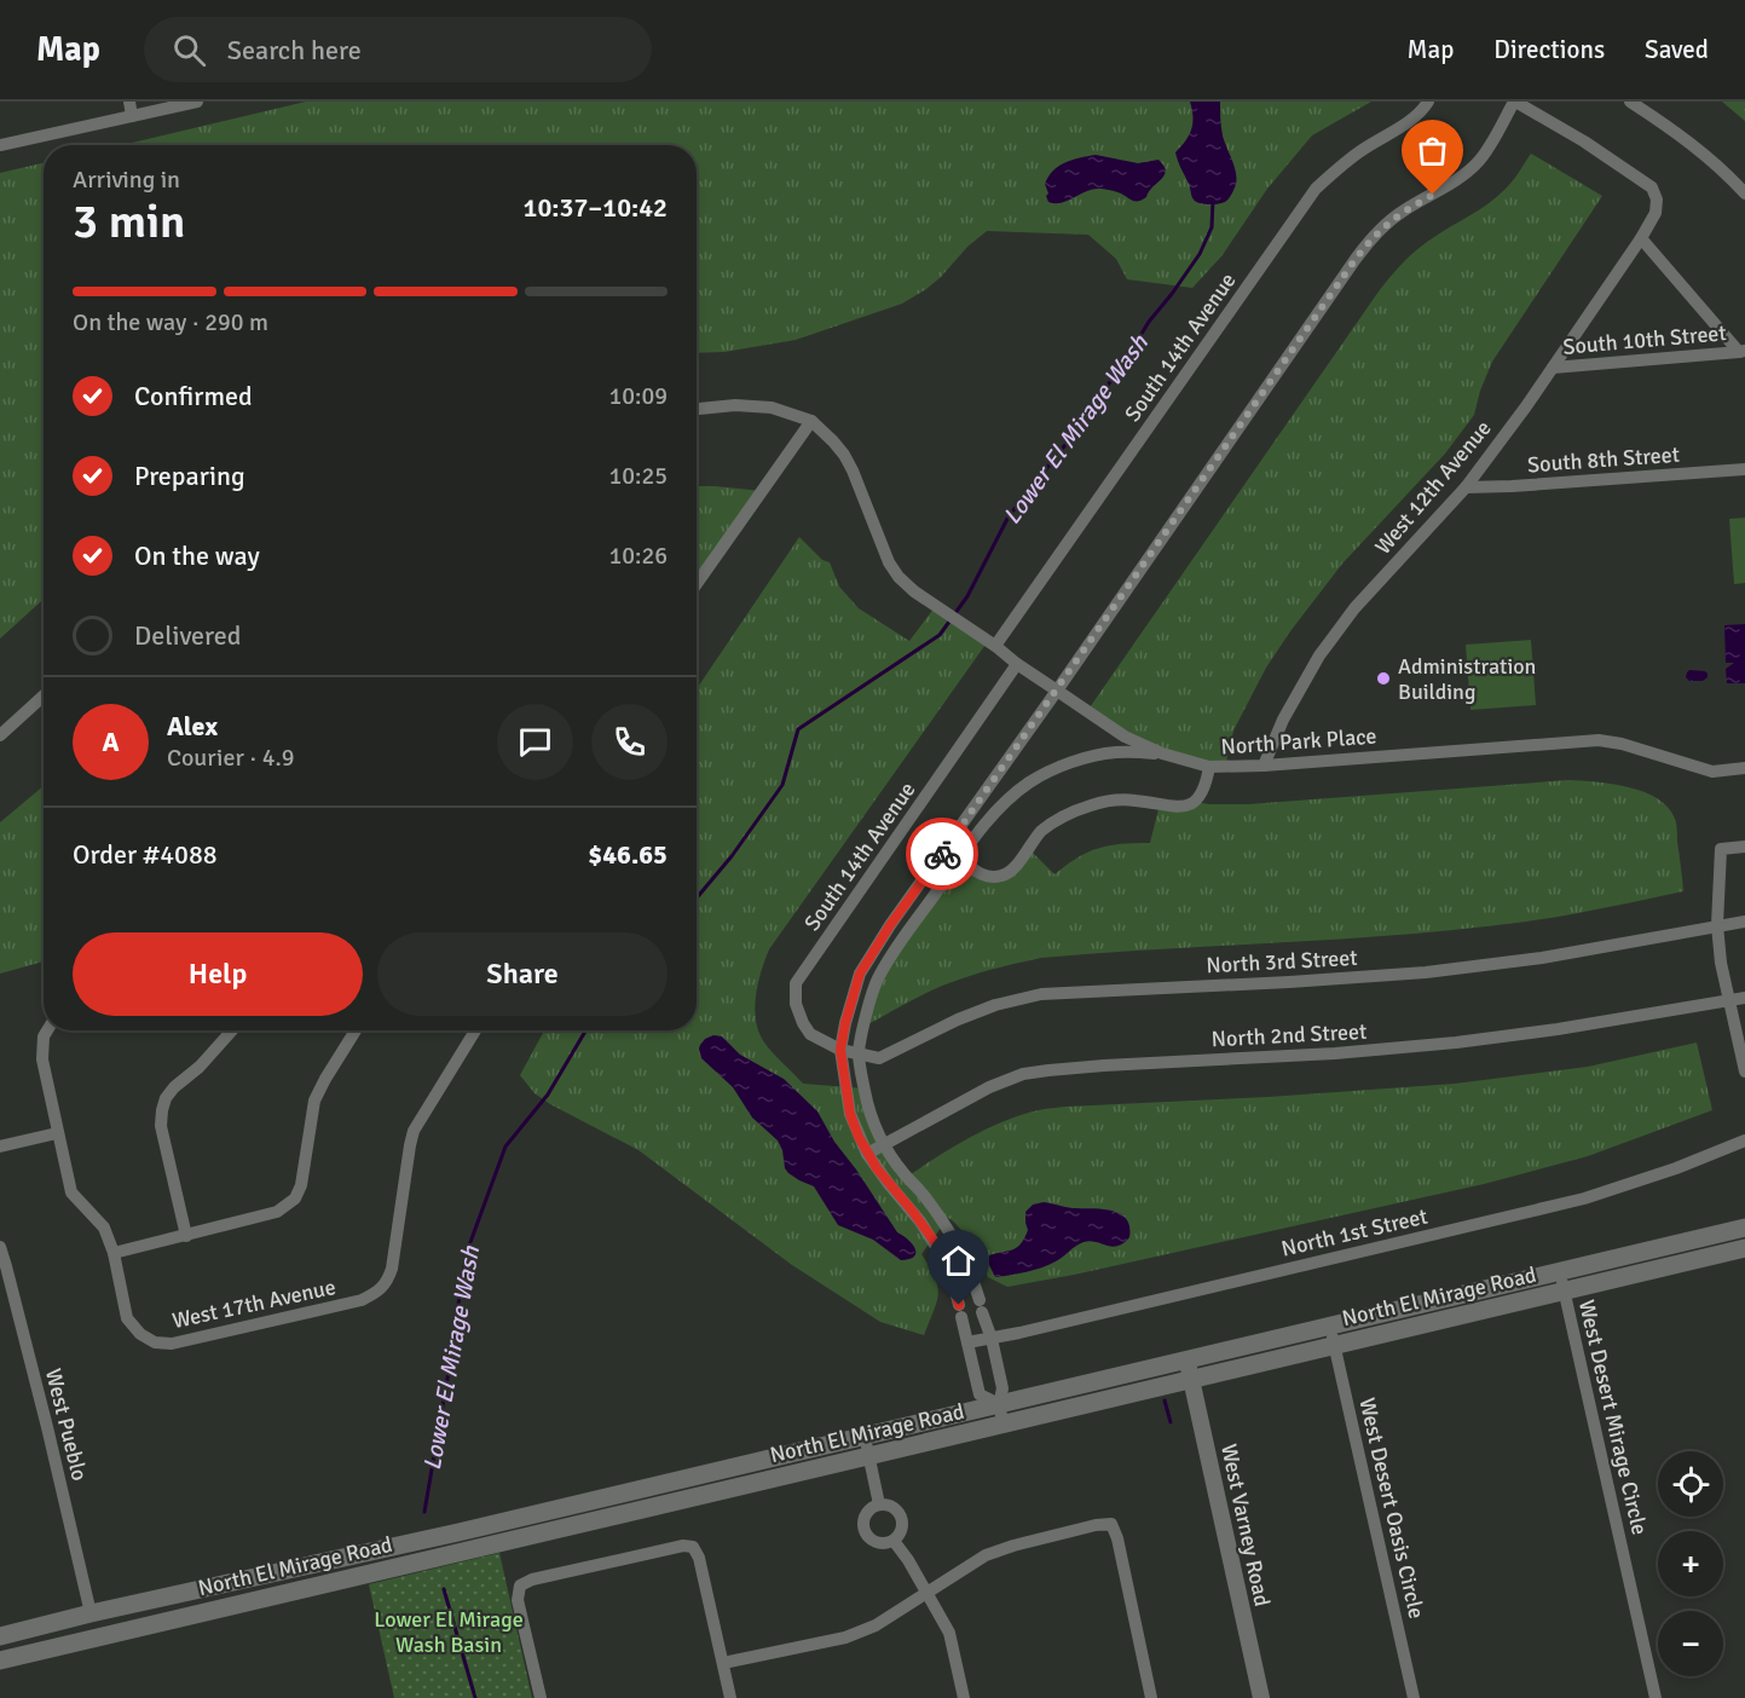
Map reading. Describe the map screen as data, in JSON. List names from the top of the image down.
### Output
{
  "streets": {
    "main road": ["North El Mirage Road"],
    "street": [
      "South 10th Street",
      "South 14th Avenue",
      "South 8th Street",
      "West 12th Avenue",
      "North Park Place",
      "North 3rd Street",
      "North 2nd Street",
      "North 1st Street",
      "West 17th Avenue",
      "West Desert Mirage Circle",
      "West Pueblo",
      "West Desert Oasis Circle",
      "West Varney Road"
    ]
  },
  "crossings": [
    ["South 10th Street", "West 12th Avenue"],
    ["South 14th Avenue", "North Park Place"],
    ["South 14th Avenue", "North 3rd Street"],
    ["South 8th Street", "West 12th Avenue"],
    ["West 12th Avenue", "North Park Place"],
    ["North El Mirage Road", "West Desert Mirage Circle"],
    ["North El Mirage Road", "West Pueblo"],
    ["North El Mirage Road", "West Desert Oasis Circle"],
    ["North El Mirage Road", "West Varney Road"]
  ],
  "water": ["Lower El Mirage Wash"],
  "parks": ["Lower El Mirage Wash Basin"],
  "places": ["Administration Building"],
  "page": {
    "header": "Map",
    "search": "Search here",
    "nav": ["Map", "Directions", "Saved"],
    "heading": ["3 min", "Arriving in", "10:37–10:42"],
    "panel": [
      "Alex",
      "Courier · 4.9",
      "Order #4088",
      "$46.65"
    ],
    "bar": "On the way · 290 m",
    "list": [
      ["Confirmed", "10:09"],
      ["Preparing", "10:25"],
      ["On the way", "10:26"],
      "Delivered"
    ],
    "round": "A",
    "buttons": ["Help", "Share"],
    "map_buttons": ["+", "−"]
  }
}
